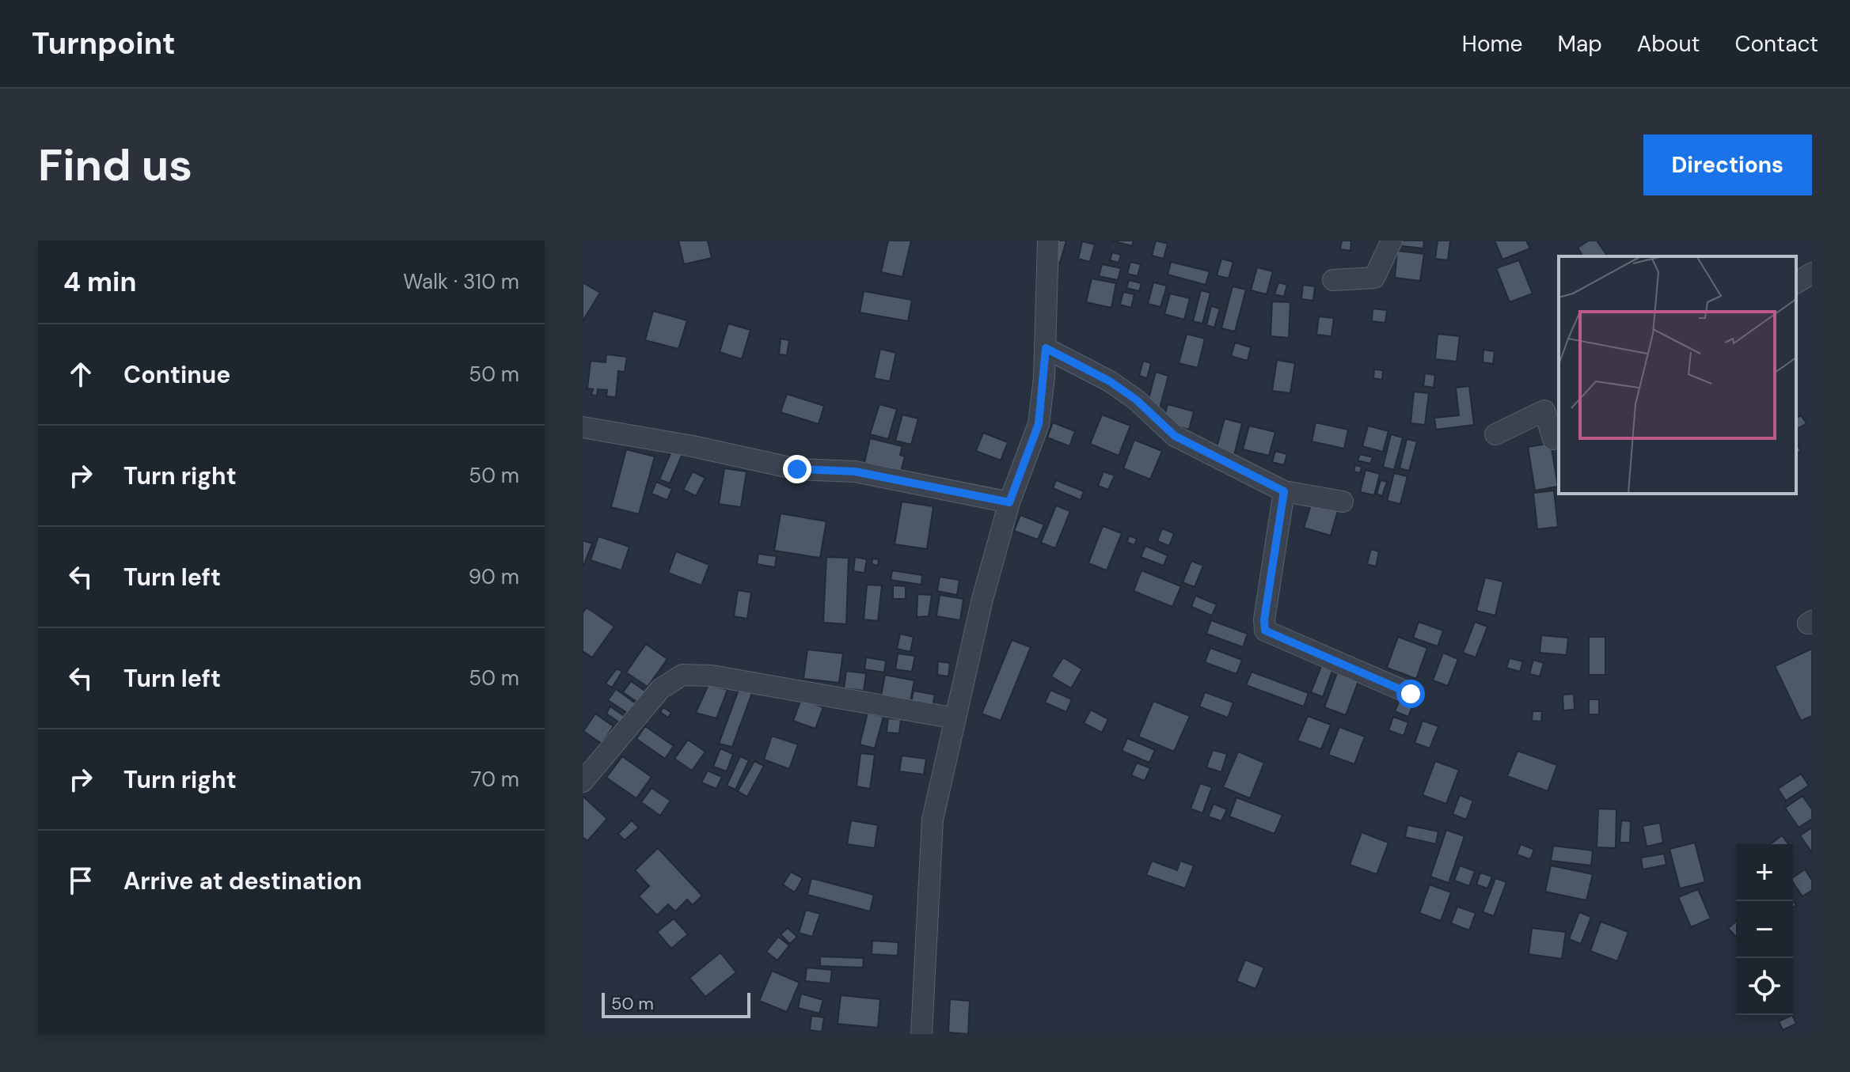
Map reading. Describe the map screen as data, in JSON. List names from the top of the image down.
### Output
{
  "scale_bar": "50 m",
  "page": {
    "header": "Turnpoint",
    "nav": [
      "Home",
      "Map",
      "About",
      "Contact"
    ],
    "buttons": "Directions",
    "title": "Find us",
    "heading": ["4 min", "Walk · 310 m"],
    "list": [
      ["Continue", "50 m"],
      ["Turn right", "50 m"],
      ["Turn left", "90 m"],
      ["Turn left", "50 m"],
      ["Turn right", "70 m"],
      "Arrive at destination"
    ],
    "map_buttons": ["+", "−"],
    "scale": "50 m"
  }
}
